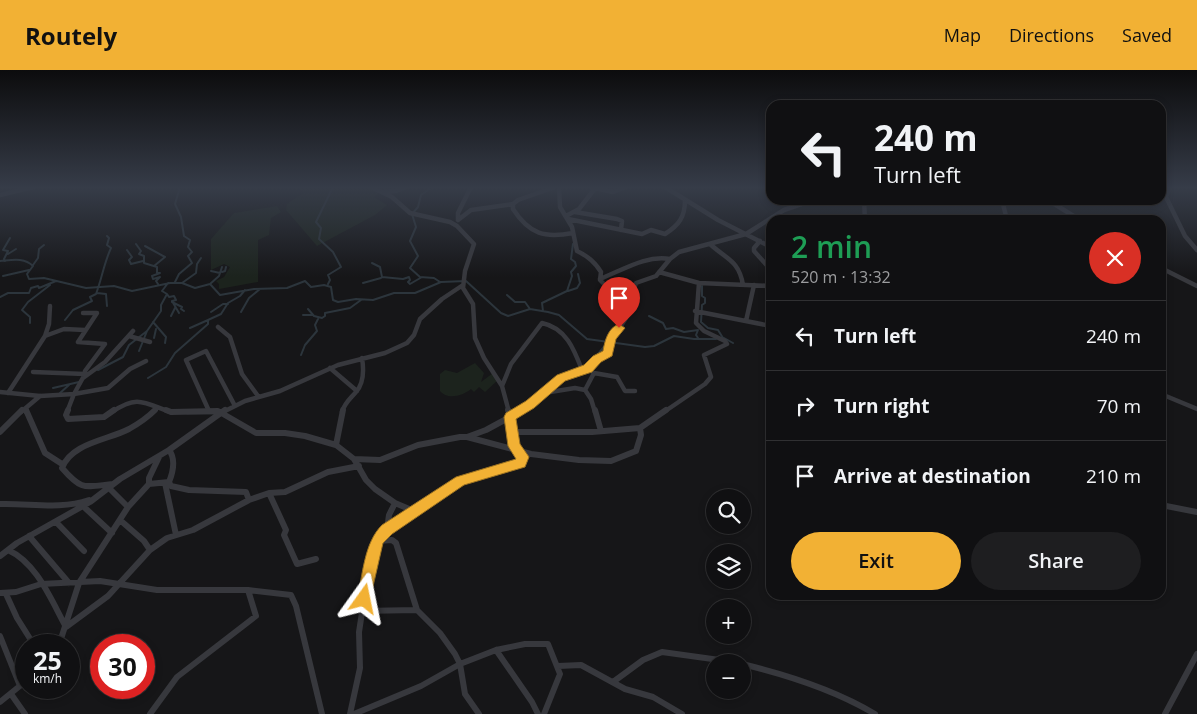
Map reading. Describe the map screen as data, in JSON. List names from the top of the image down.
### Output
{
  "page": {
    "header": "Routely",
    "nav": ["Map", "Directions", "Saved"],
    "turn": ["240 m", "Turn left"],
    "heading": ["2 min", "520 m · 13:32"],
    "list": [
      {
        "name": "Turn left",
        "value": "240 m"
      },
      {
        "name": "Turn right",
        "value": "70 m"
      },
      {
        "name": "Arrive at destination",
        "value": "210 m"
      }
    ],
    "map_buttons": ["+", "−"],
    "buttons": ["Exit", "Share"],
    "speed": "25 km/h",
    "limit": "30"
  }
}
